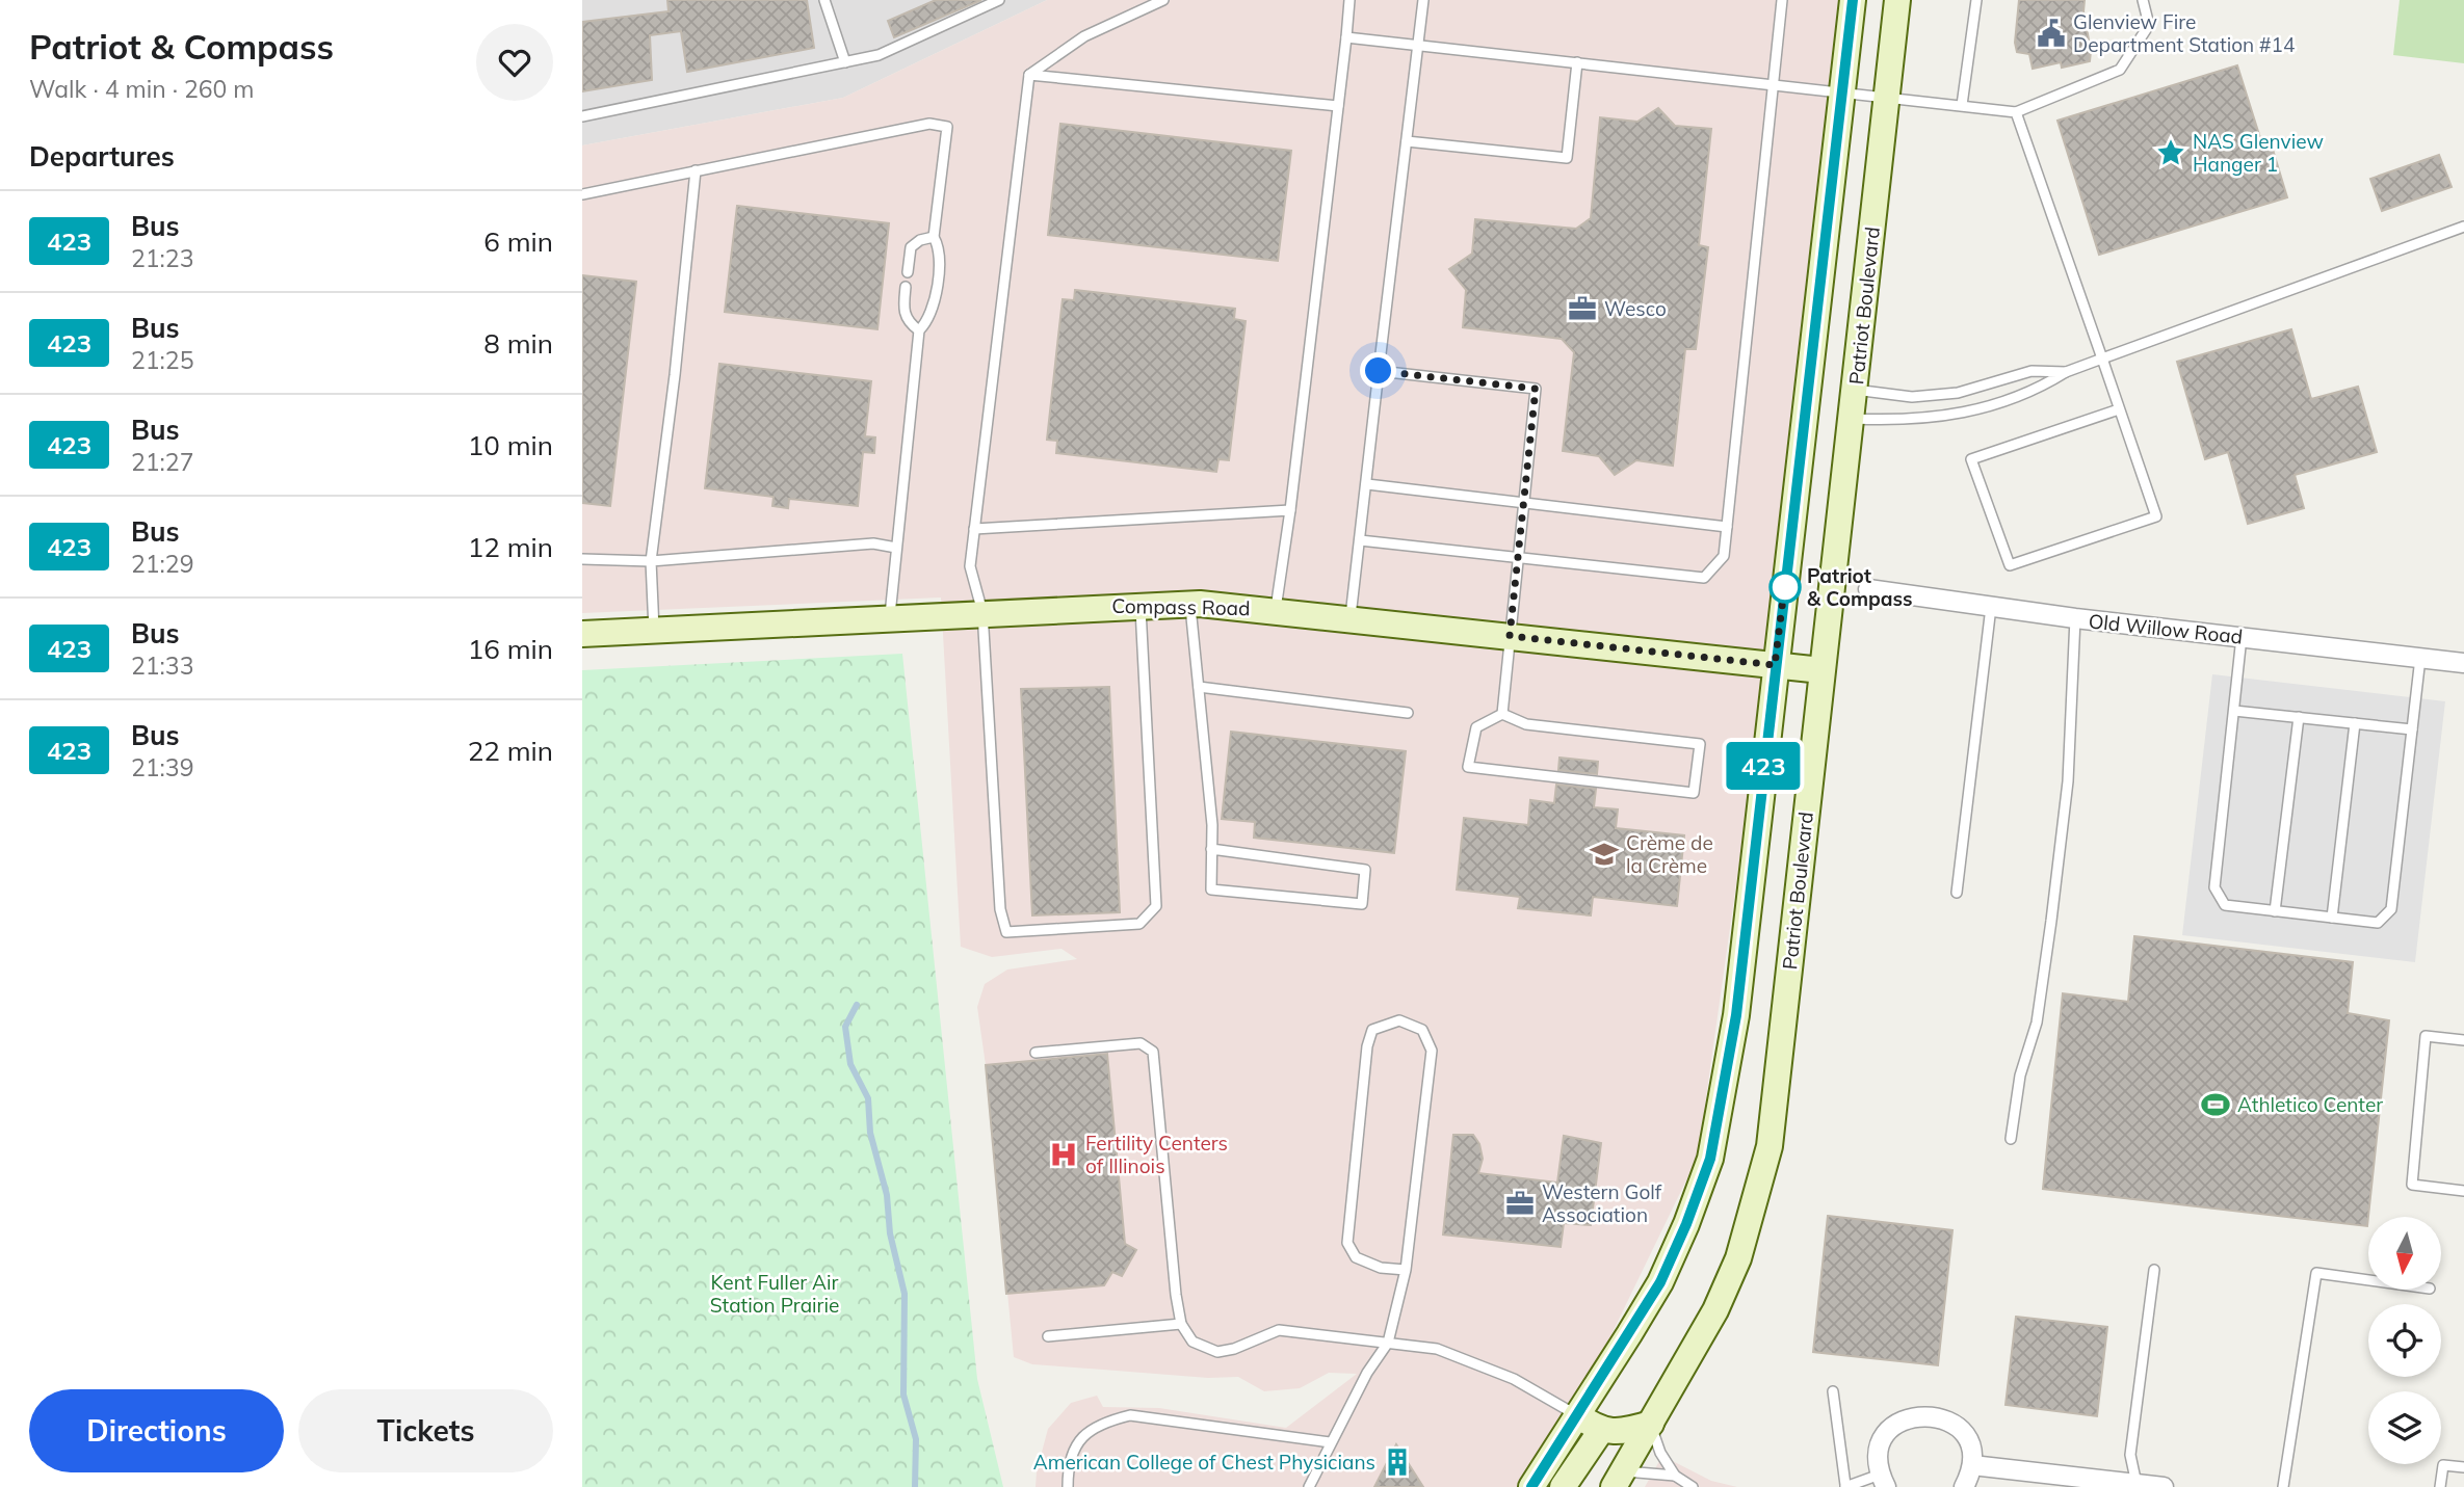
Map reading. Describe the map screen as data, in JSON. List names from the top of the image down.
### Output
{
  "streets": {
    "main road": ["Patriot Boulevard", "Compass Road"],
    "street": ["Old Willow Road"]
  },
  "crossings": [
    ["Patriot Boulevard", "Compass Road"]
  ],
  "parks": ["Kent Fuller Air Station Prairie"],
  "places": {
    "public building": ["Glenview Fire Department Station #14"],
    "place": ["NAS Glenview Hanger 1"],
    "office": ["Wesco", "Western Golf Association"],
    "other": ["Patriot & Compass"],
    "school or university": ["Crème de la Crème"],
    "sports": ["Athletico Center"],
    "hospital": ["Fertility Centers of Illinois"],
    "building": ["American College of Chest Physicians"]
  },
  "lines": ["bus line 423"],
  "north": "bottom",
  "page": {
    "heading": [
      ["Patriot & Compass", "Walk · 4 min · 260 m"],
      "Departures"
    ],
    "on_map": "423",
    "list": [
      {
        "mark": "423",
        "name": "Bus",
        "note": "21:23",
        "value": "6 min"
      },
      {
        "mark": "423",
        "name": "Bus",
        "note": "21:25",
        "value": "8 min"
      },
      {
        "mark": "423",
        "name": "Bus",
        "note": "21:27",
        "value": "10 min"
      },
      {
        "mark": "423",
        "name": "Bus",
        "note": "21:29",
        "value": "12 min"
      },
      {
        "mark": "423",
        "name": "Bus",
        "note": "21:33",
        "value": "16 min"
      },
      {
        "mark": "423",
        "name": "Bus",
        "note": "21:39",
        "value": "22 min"
      }
    ],
    "buttons": ["Directions", "Tickets"]
  }
}
